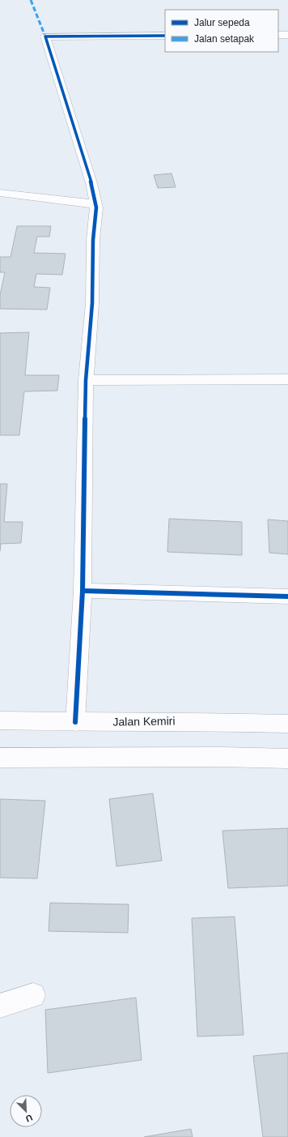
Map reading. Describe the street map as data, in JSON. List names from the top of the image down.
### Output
{
  "streets": {
    "main road": ["Jalan Kemiri"]
  },
  "legend": ["Jalur sepeda", "Jalan setapak"],
  "north": "bottom right"
}
